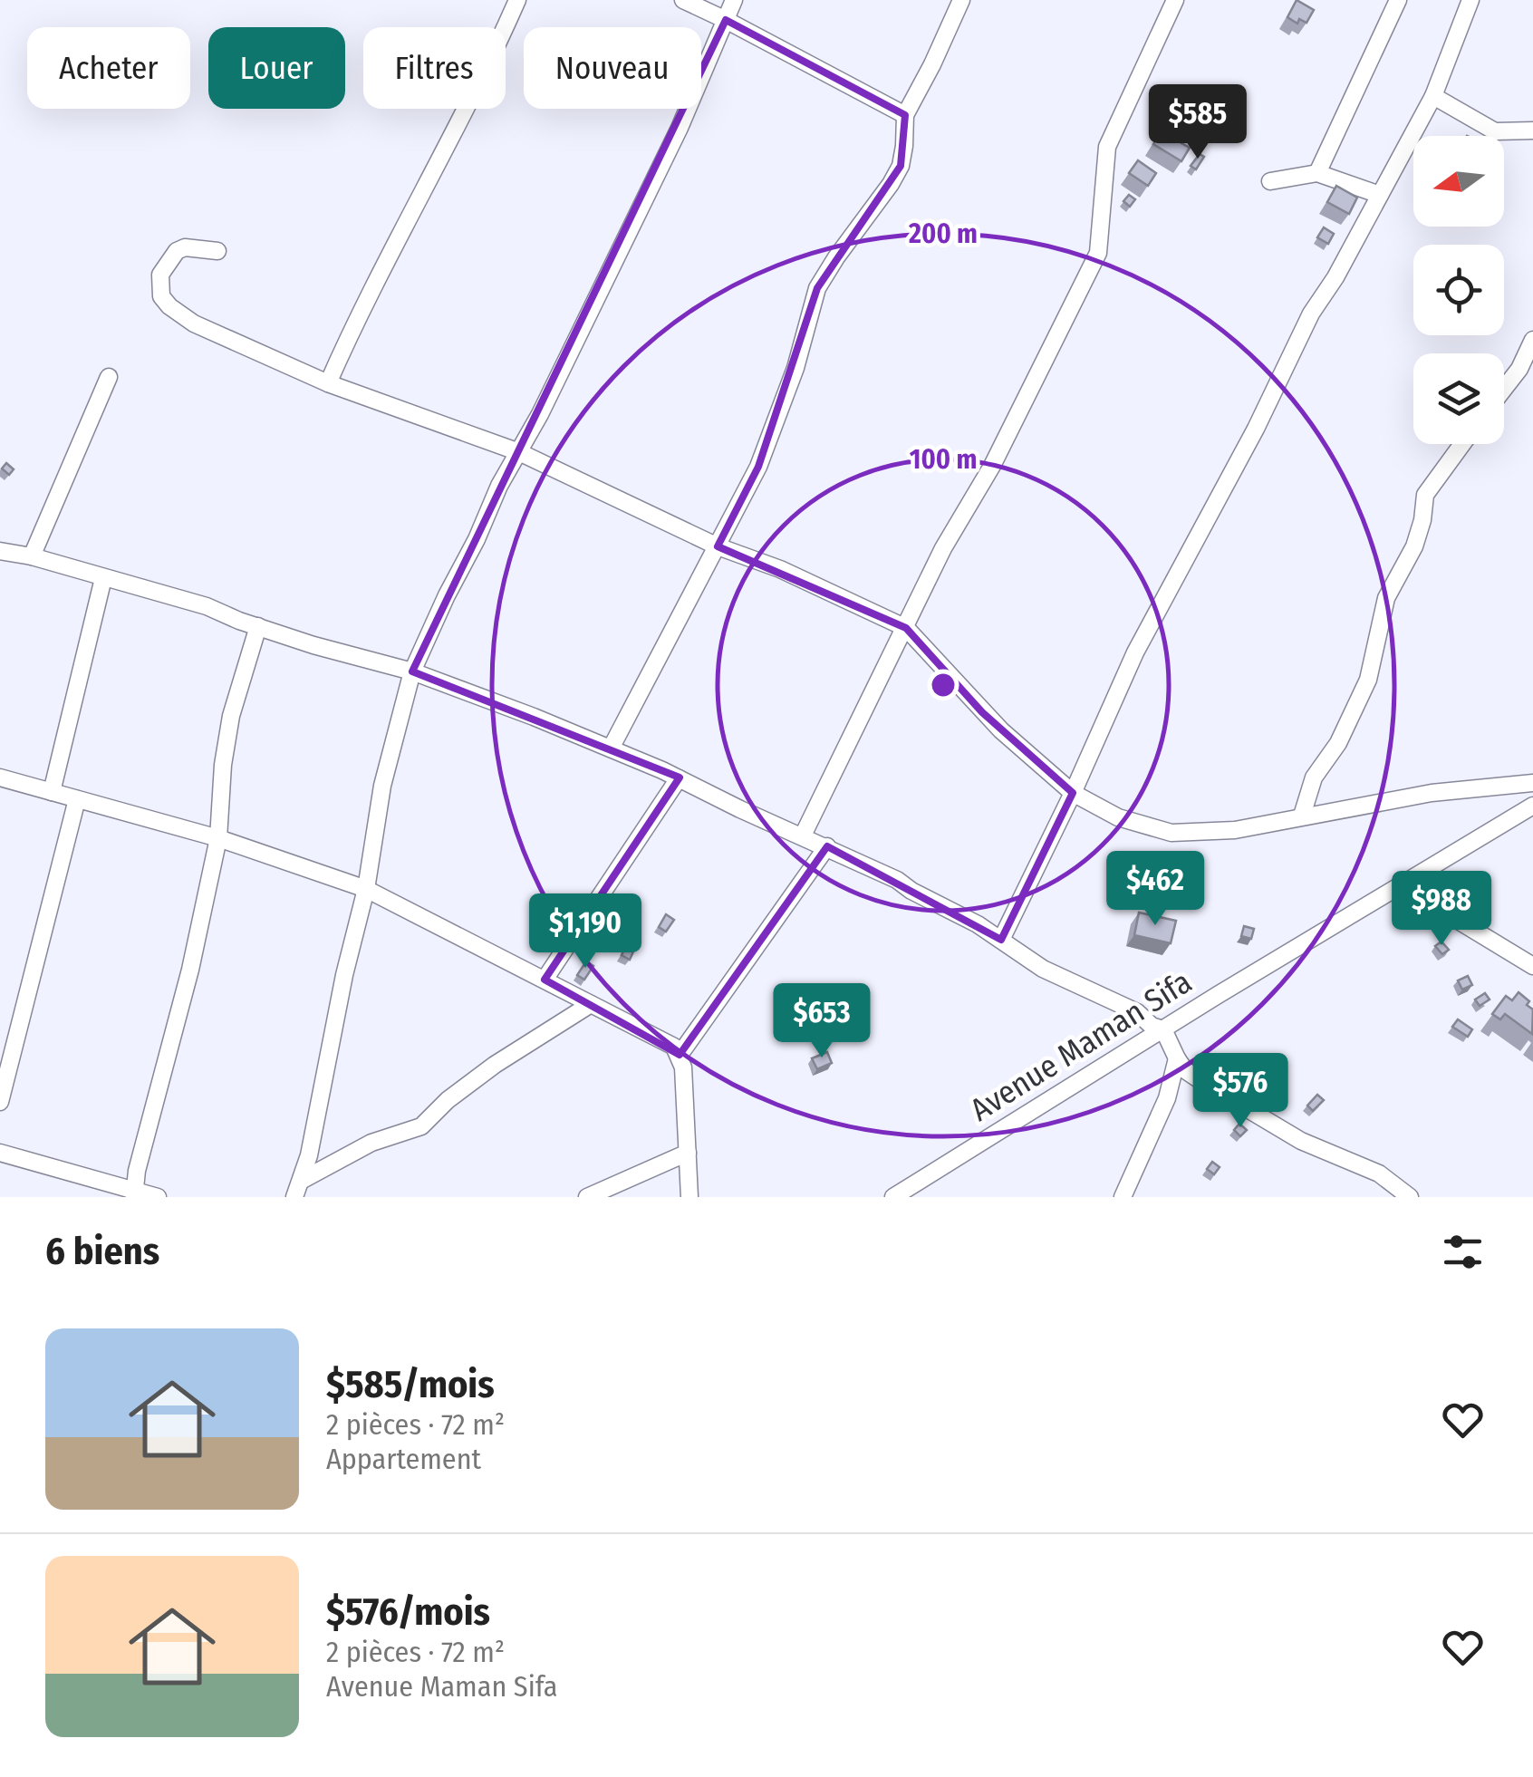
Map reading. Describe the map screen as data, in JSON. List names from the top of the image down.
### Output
{
  "streets": {
    "street": ["Avenue Maman Sifa"]
  },
  "north": "left",
  "page": {
    "chip": [
      "Acheter",
      "Louer",
      "Filtres",
      "Nouveau"
    ],
    "price": [
      "$585",
      "$462",
      "$988",
      "$1,190",
      "$653",
      "$576"
    ],
    "heading": "6 biens",
    "list": [
      {
        "name": "$585/mois",
        "note": "2 pièces · 72 m² · Appartement"
      },
      {
        "name": "$576/mois",
        "note": "2 pièces · 72 m² · Avenue Maman Sifa"
      }
    ]
  },
  "rings": ["200 m", "100 m"]
}
